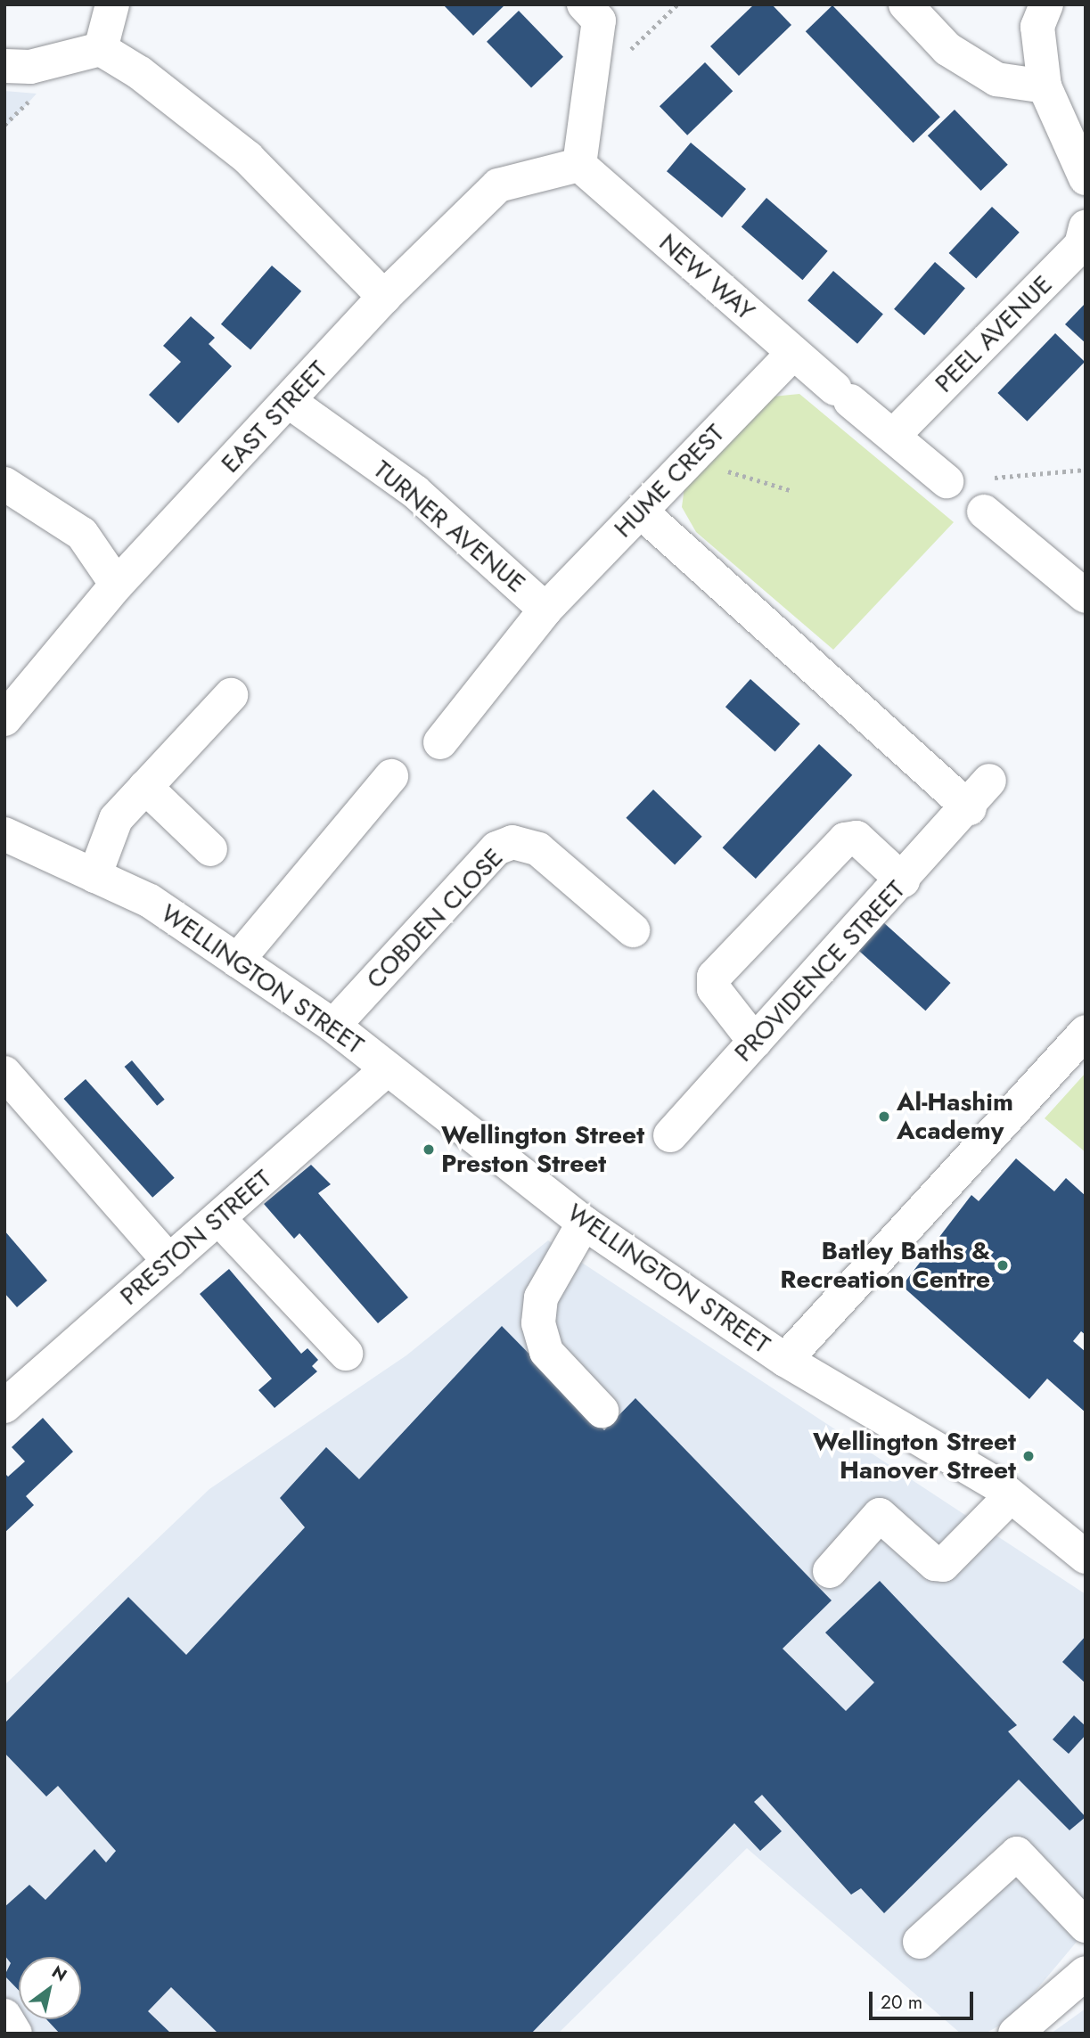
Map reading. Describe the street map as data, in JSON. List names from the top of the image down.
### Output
{
  "streets": {
    "street": [
      "NEW WAY",
      "PEEL AVENUE",
      "EAST STREET",
      "HUME CREST",
      "TURNER AVENUE",
      "COBDEN CLOSE",
      "PROVIDENCE STREET",
      "WELLINGTON STREET",
      "PRESTON STREET"
    ]
  },
  "crossings": [
    ["NEW WAY", "PEEL AVENUE"],
    ["NEW WAY", "EAST STREET"],
    ["NEW WAY", "HUME CREST"],
    ["EAST STREET", "TURNER AVENUE"],
    ["HUME CREST", "TURNER AVENUE"],
    ["COBDEN CLOSE", "WELLINGTON STREET"],
    ["WELLINGTON STREET", "PRESTON STREET"]
  ],
  "places": [
    "Al-Hashim Academy",
    "Wellington Street Preston Street",
    "Batley Baths & Recreation Centre",
    "Wellington Street Hanover Street"
  ],
  "scale_bar": "20 m",
  "north": "top right"
}
